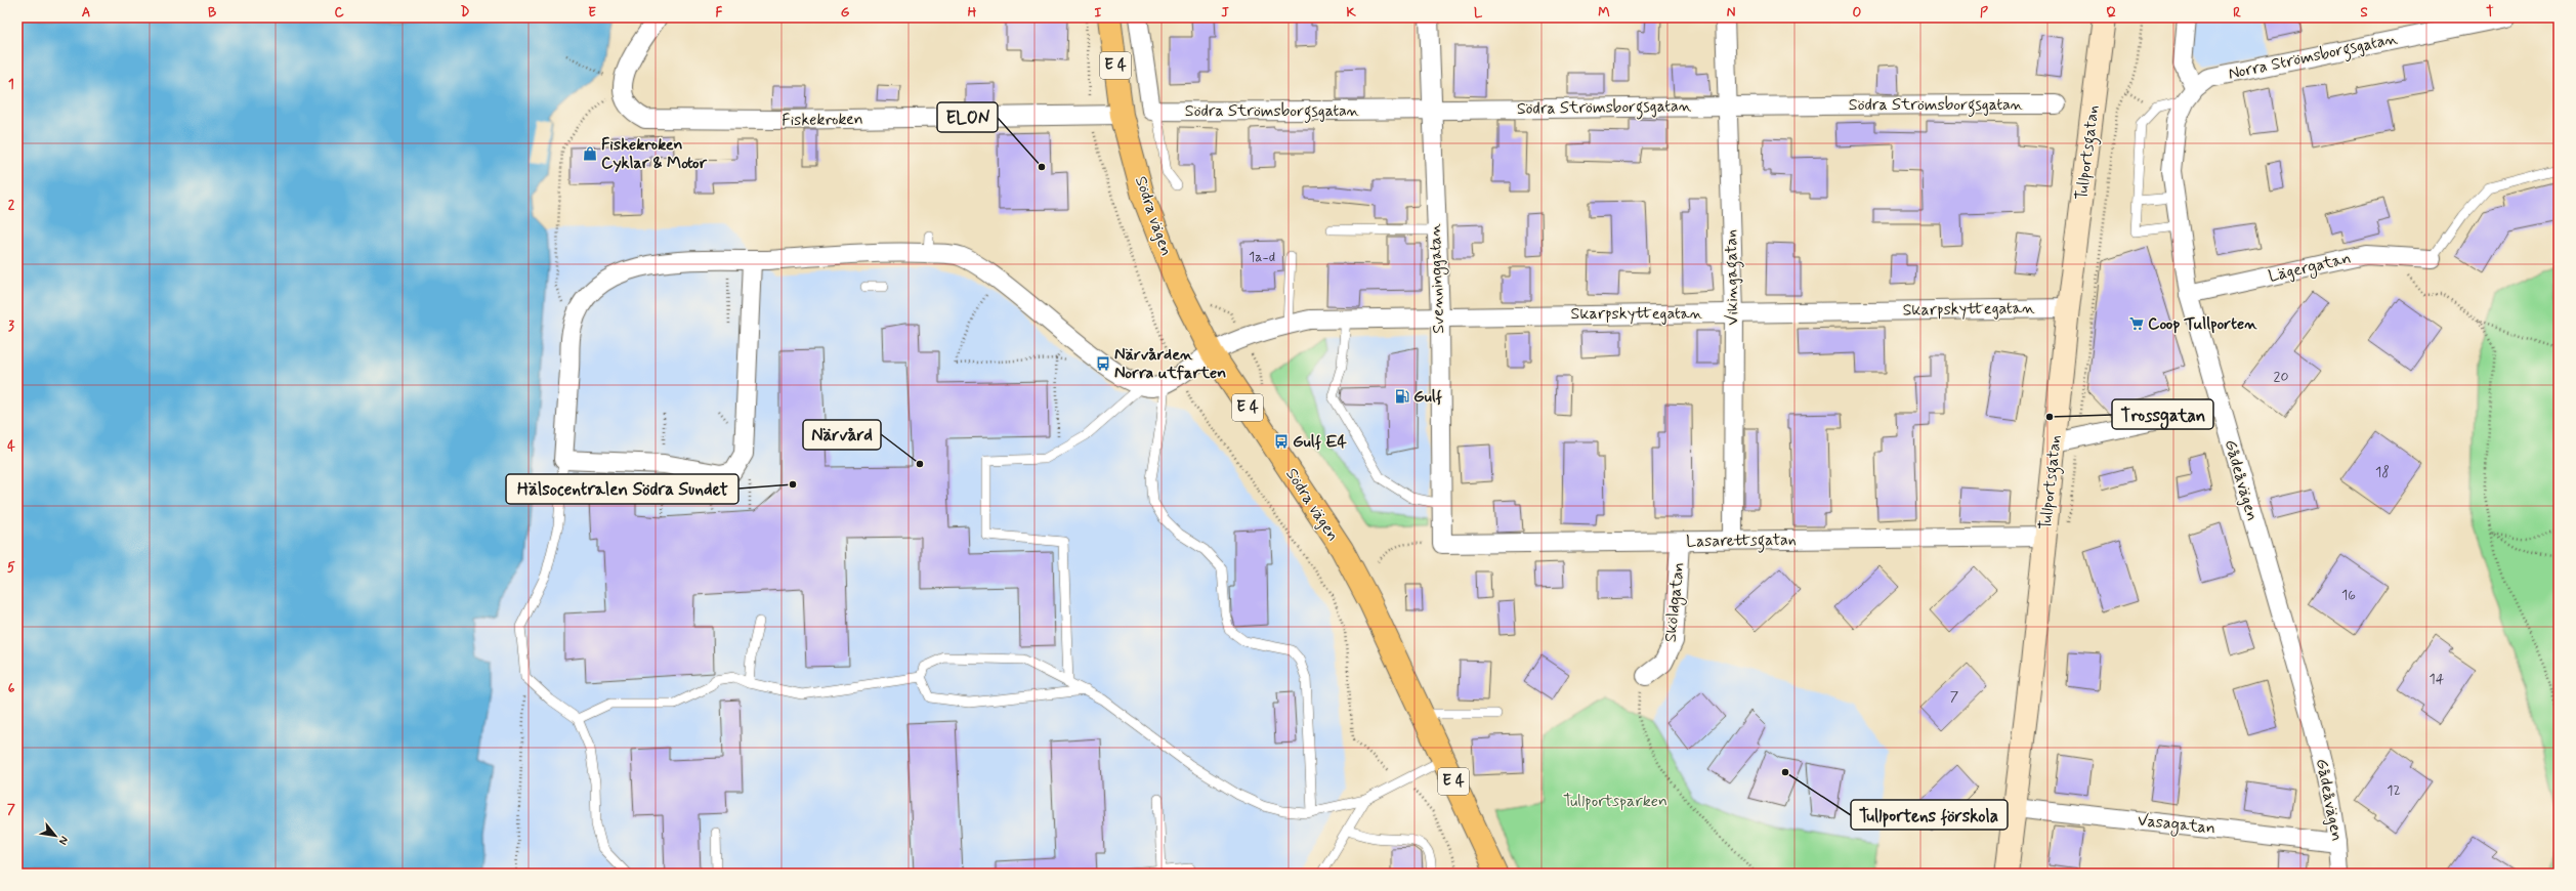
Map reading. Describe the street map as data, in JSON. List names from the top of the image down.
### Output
{
  "streets": {
    "highway": ["E 4", "Södra vägen"],
    "main road": ["Tullportsgatan"],
    "street": [
      "Norra Strömsborgsgatan",
      "Södra Strömsborgsgatan",
      "Fiskekroken",
      "Lägergatan",
      "Vikingagatan",
      "Svenninggatan",
      "Skarpskyttegatan",
      "Gådeåvägen",
      "Lasarettsgatan",
      "Sköldgatan",
      "Vasagatan"
    ]
  },
  "crossings": [
    ["Norra Strömsborgsgatan", "Gådeåvägen"],
    ["Södra Strömsborgsgatan", "Vikingagatan"],
    ["Södra Strömsborgsgatan", "Svenninggatan"],
    ["Fiskekroken", "Södra vägen"],
    ["Tullportsgatan", "Skarpskyttegatan"],
    ["Tullportsgatan", "Lasarettsgatan"],
    ["Tullportsgatan", "Vasagatan"],
    ["Södra vägen", "Skarpskyttegatan"],
    ["Lägergatan", "Gådeåvägen"],
    ["Vikingagatan", "Skarpskyttegatan"],
    ["Vikingagatan", "Lasarettsgatan"],
    ["Svenninggatan", "Skarpskyttegatan"],
    ["Svenninggatan", "Lasarettsgatan"],
    ["Gådeåvägen", "Vasagatan"],
    ["Lasarettsgatan", "Sköldgatan"]
  ],
  "parks": ["Tullportsparken"],
  "places": {
    "shop": ["Fiskekroken Cyklar & Motor"],
    "other": [
      "ELON",
      "Trossgatan",
      "Närvård",
      "Hälsocentralen Södra Sundet",
      "Tullportens förskola"
    ],
    "supermarket": ["Coop Tullporten"],
    "bus stop": ["Närvården Norra utfarten", "Gulf E4"],
    "fuel station": ["Gulf"]
  },
  "house_numbers": [
    "1a-d",
    "20",
    "18",
    "16",
    "14",
    "7",
    "12"
  ],
  "north": "bottom right",
  "grid": {
    "columns": [
      "A",
      "B",
      "C",
      "D",
      "E",
      "F",
      "G",
      "H",
      "I",
      "J",
      "K",
      "L",
      "M",
      "N",
      "O",
      "P",
      "Q",
      "R",
      "S",
      "T"
    ],
    "rows": [
      "1",
      "2",
      "3",
      "4",
      "5",
      "6",
      "7"
    ]
  }
}
